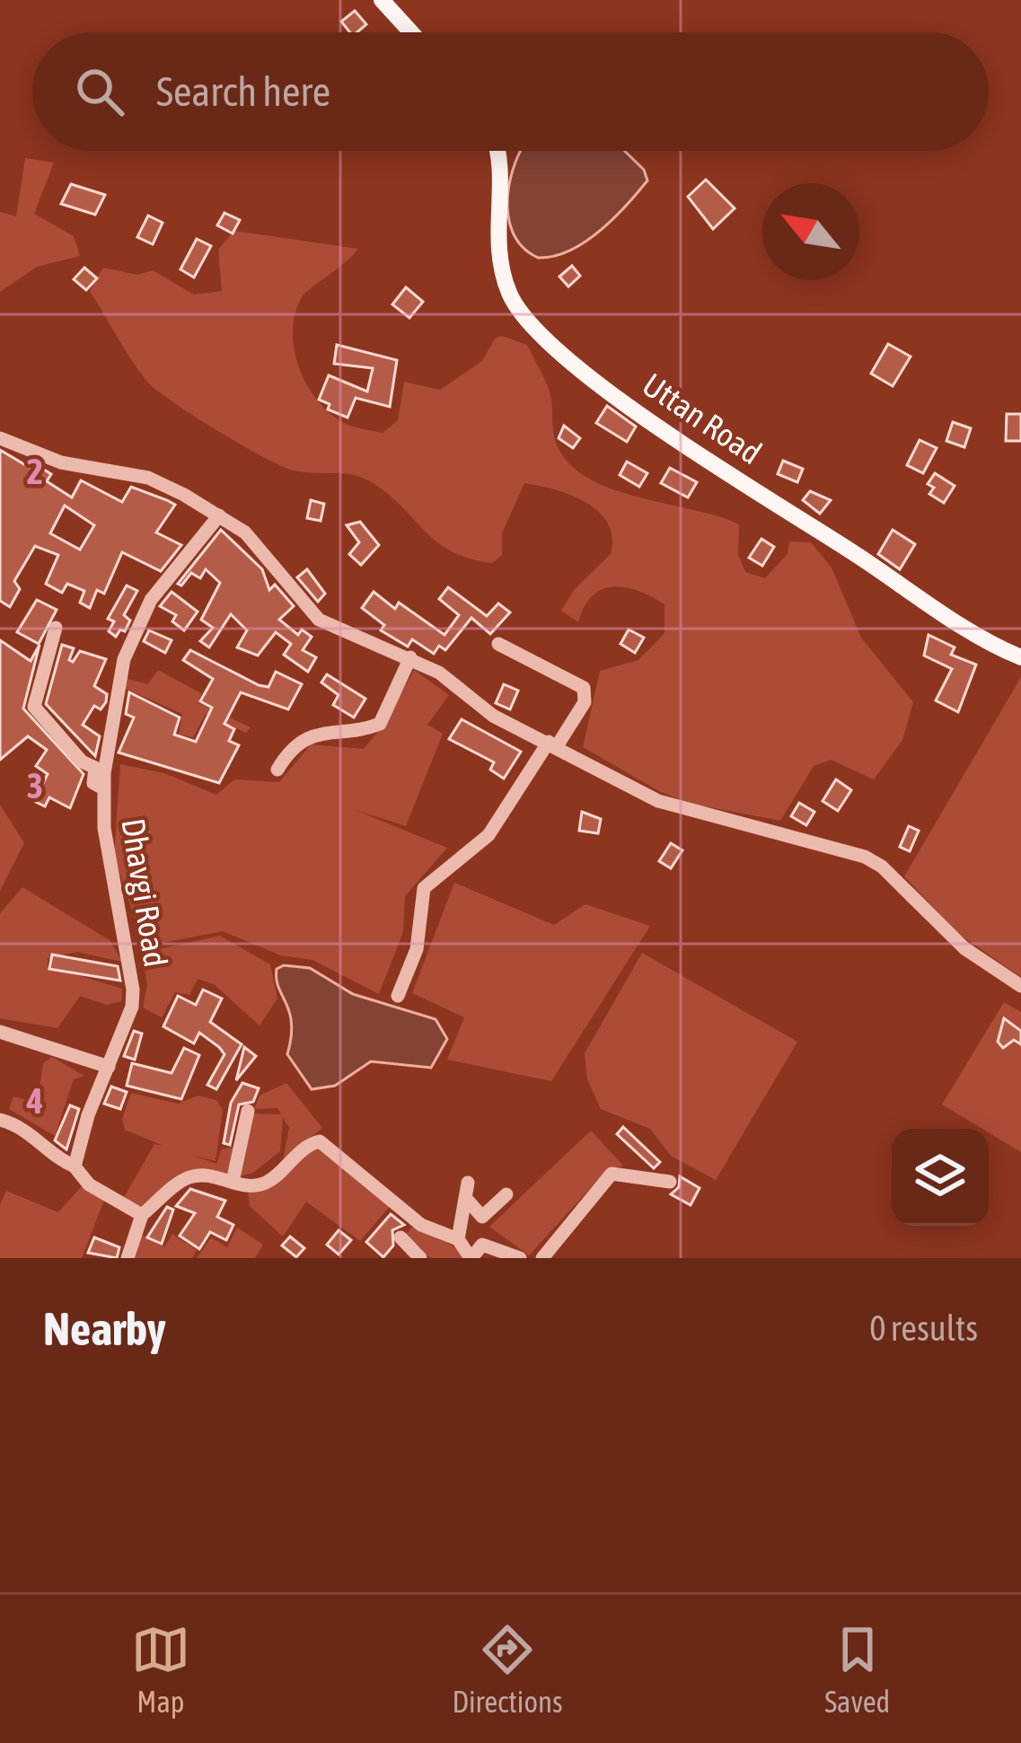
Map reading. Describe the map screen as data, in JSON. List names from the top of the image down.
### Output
{
  "streets": {
    "main road": ["Uttan Road"],
    "street": ["Dhavgi Road"]
  },
  "north": "top left",
  "page": {
    "search": "Search here",
    "heading": ["Nearby", "0 results"],
    "nav": ["Map", "Directions", "Saved"]
  },
  "grid": {
    "rows": ["2", "3", "4"]
  }
}
